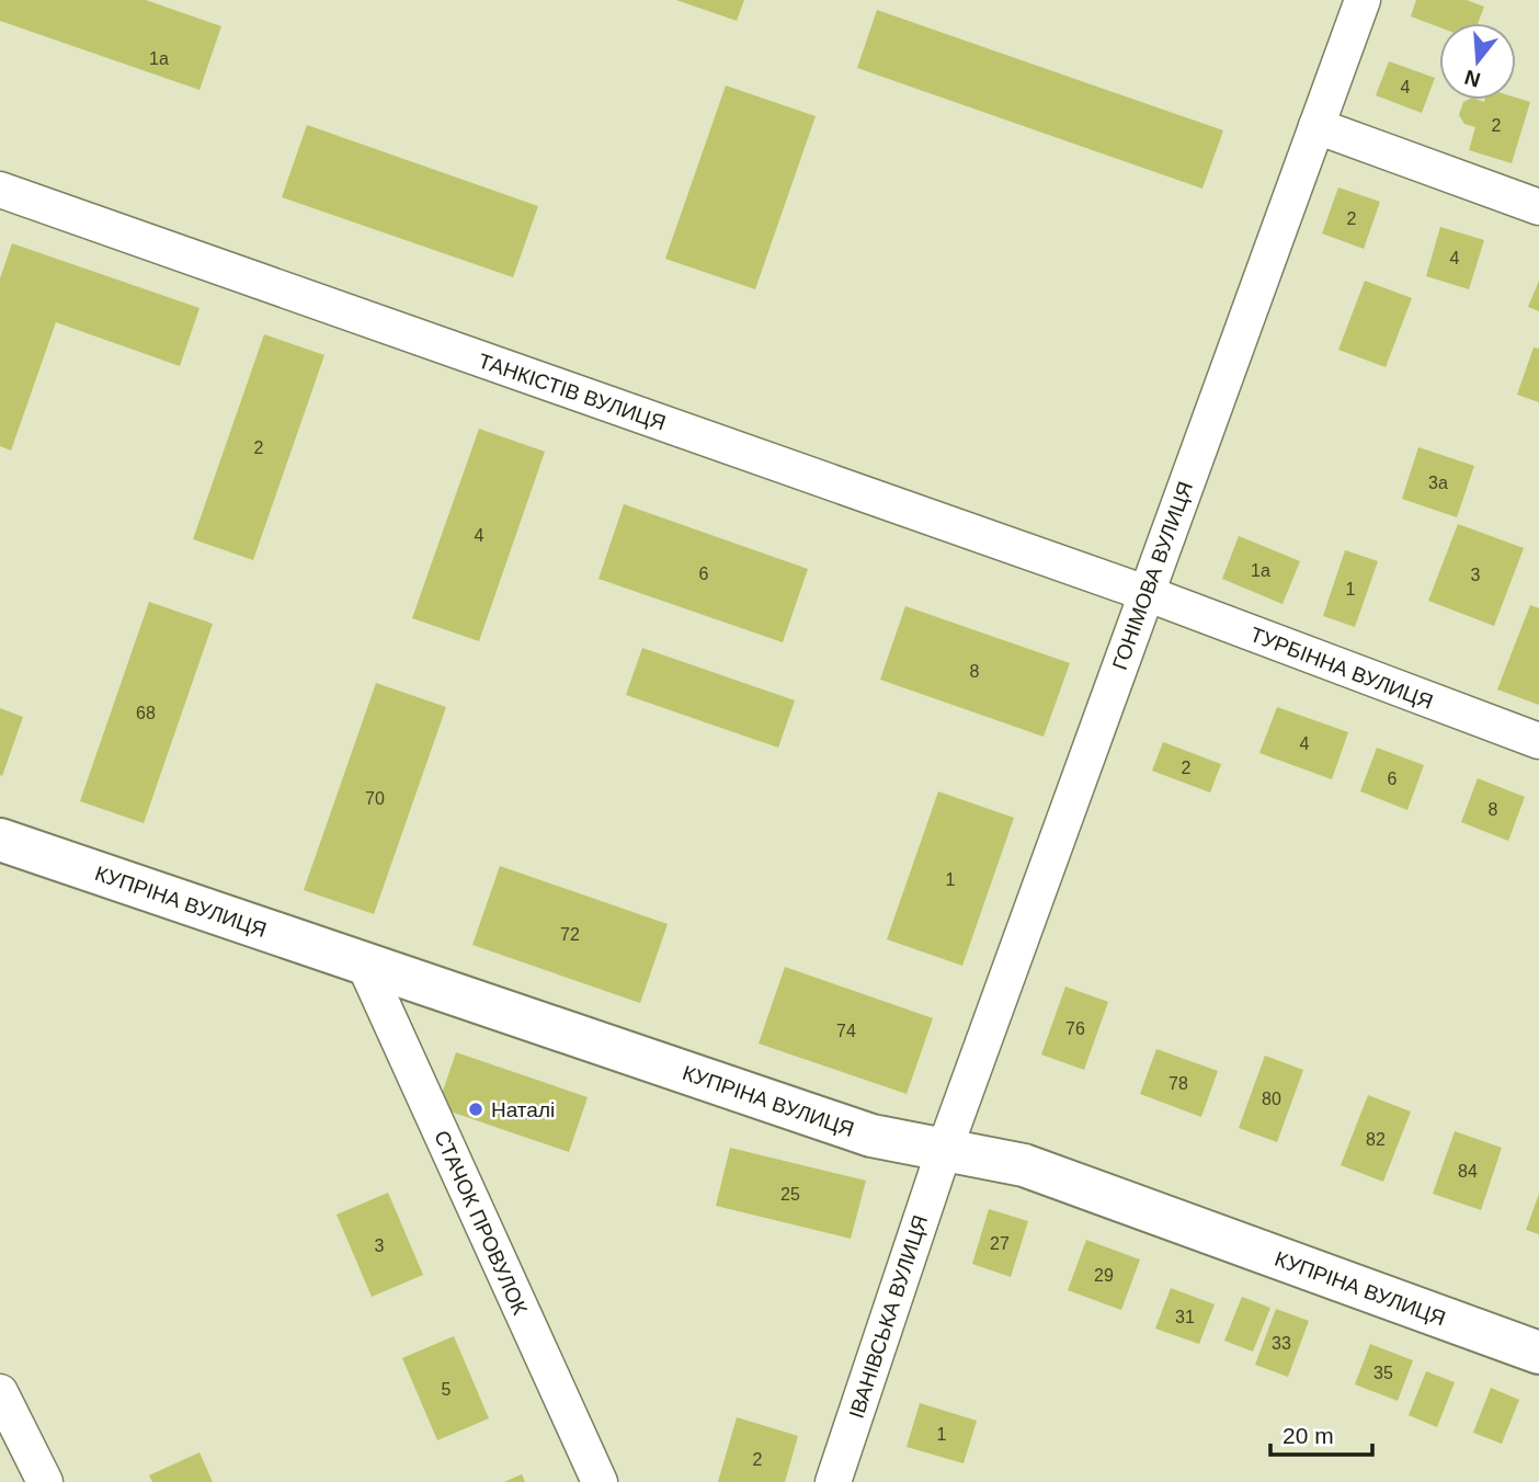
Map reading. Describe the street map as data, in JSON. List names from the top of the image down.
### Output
{
  "streets": {
    "main road": ["КУПРІНА ВУЛИЦЯ"],
    "street": [
      "ТАНКІСТІВ ВУЛИЦЯ",
      "ГОНІМОВА ВУЛИЦЯ",
      "ТУРБІННА ВУЛИЦЯ",
      "СТАЧОК ПРОВУЛОК",
      "ІВАНІВСЬКА ВУЛИЦЯ"
    ]
  },
  "crossings": [
    ["ТАНКІСТІВ ВУЛИЦЯ", "ГОНІМОВА ВУЛИЦЯ"],
    ["ТАНКІСТІВ ВУЛИЦЯ", "ТУРБІННА ВУЛИЦЯ"],
    ["ГОНІМОВА ВУЛИЦЯ", "ТУРБІННА ВУЛИЦЯ"],
    ["ГОНІМОВА ВУЛИЦЯ", "КУПРІНА ВУЛИЦЯ"],
    ["ГОНІМОВА ВУЛИЦЯ", "ІВАНІВСЬКА ВУЛИЦЯ"],
    ["КУПРІНА ВУЛИЦЯ", "СТАЧОК ПРОВУЛОК"],
    ["КУПРІНА ВУЛИЦЯ", "ІВАНІВСЬКА ВУЛИЦЯ"]
  ],
  "places": ["Наталі"],
  "house_numbers": [
    "1а",
    "4",
    "2",
    "2",
    "4",
    "2",
    "3а",
    "4",
    "1а",
    "6",
    "3",
    "1",
    "8",
    "68",
    "4",
    "2",
    "6",
    "70",
    "8",
    "1",
    "72",
    "76",
    "74",
    "78",
    "80",
    "82",
    "84",
    "25",
    "27",
    "3",
    "29",
    "31",
    "33",
    "35",
    "5",
    "1",
    "2"
  ],
  "scale_bar": "20 m",
  "north": "bottom"
}
